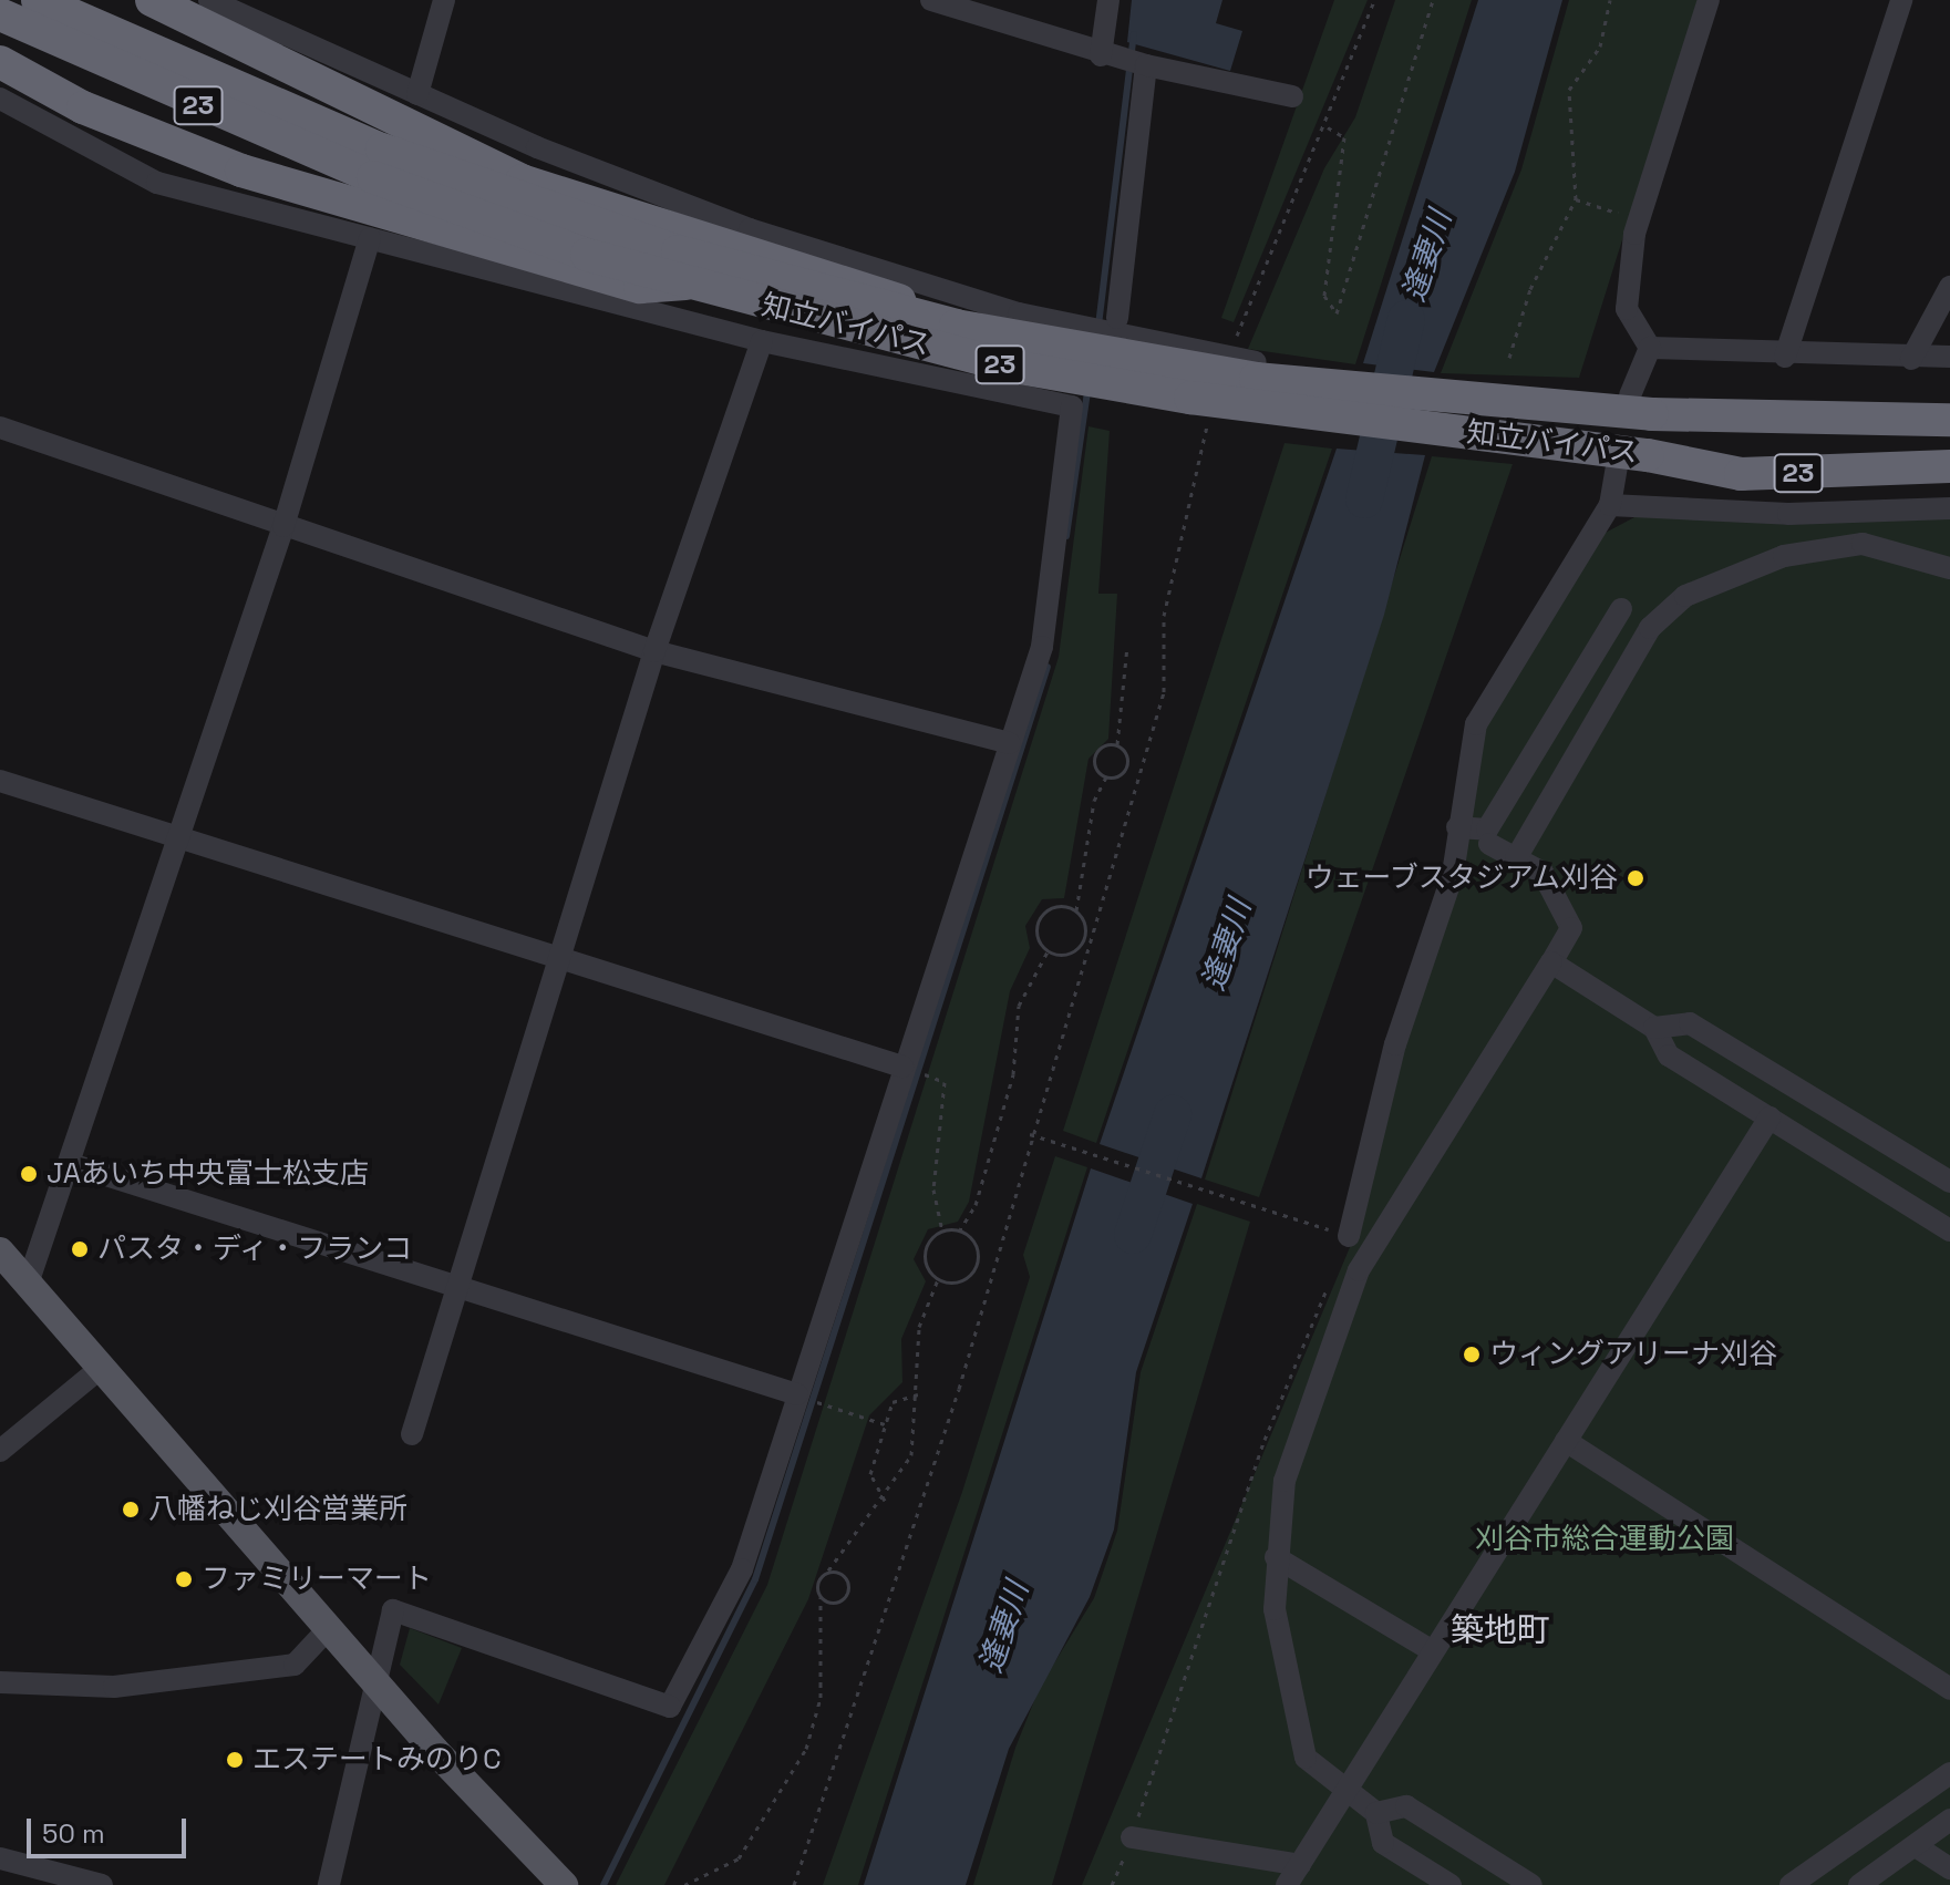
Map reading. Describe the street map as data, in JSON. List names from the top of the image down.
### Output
{
  "streets": {
    "highway": ["23", "知立バイパス"]
  },
  "crossings": [
    ["23", "知立バイパス"]
  ],
  "districts": ["築地町"],
  "water": ["逢妻川"],
  "parks": ["刈谷市総合運動公園"],
  "places": [
    "ウェーブスタジアム刈谷",
    "JAあいち中央富士松支店",
    "パスタ・ディ・フランコ",
    "ウィングアリーナ刈谷",
    "八幡ねじ刈谷営業所",
    "ファミリーマート",
    "エステートみのりC"
  ],
  "scale_bar": "50 m"
}
